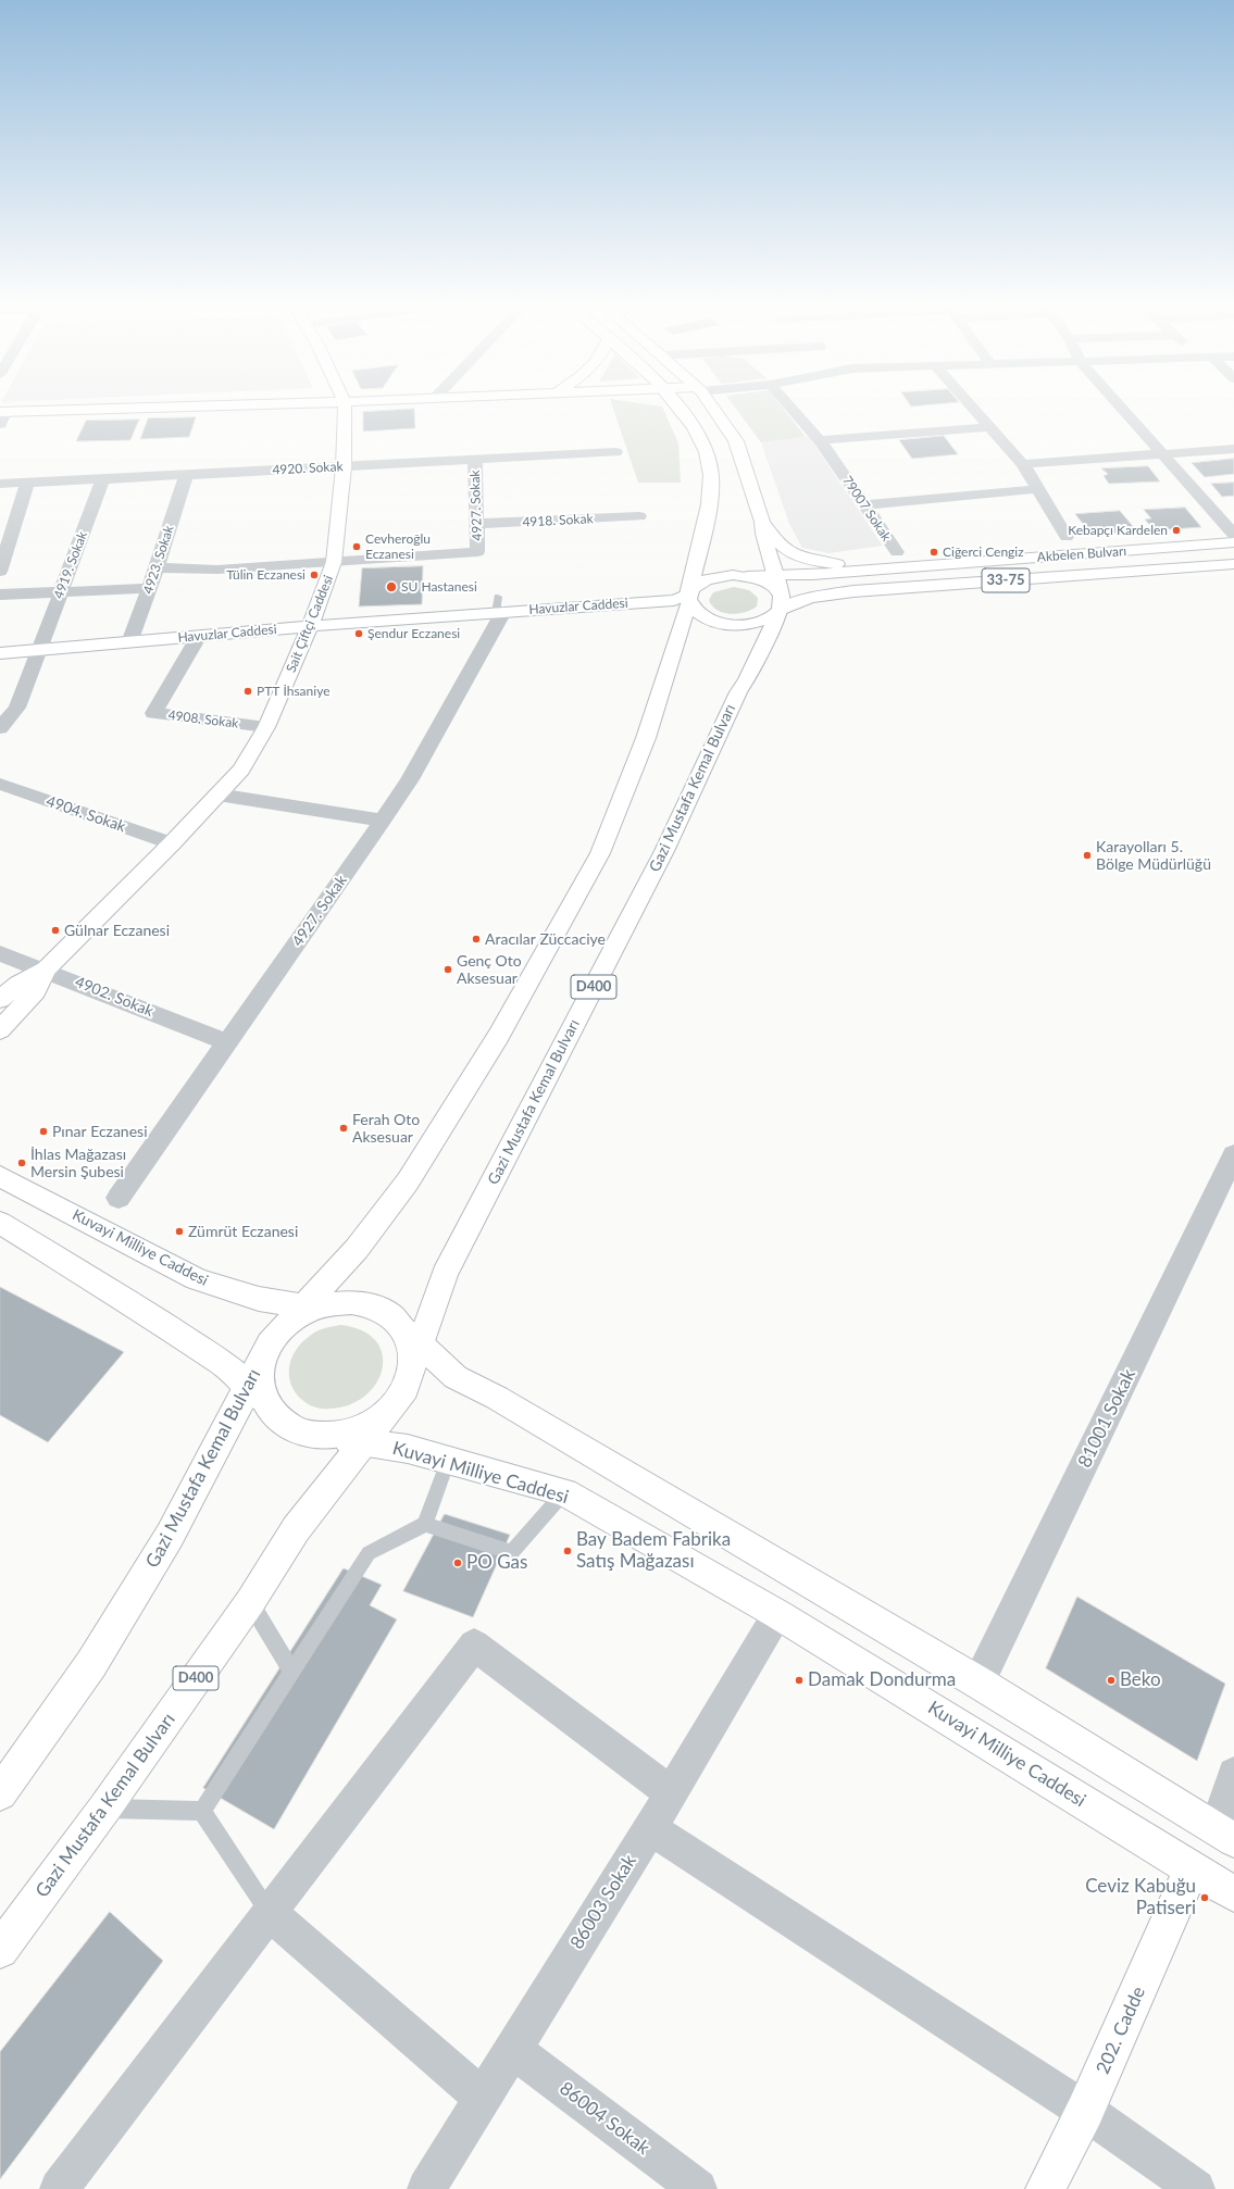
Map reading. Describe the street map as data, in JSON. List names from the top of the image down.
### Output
{
  "streets": {
    "main road": [
      "Akbelen Bulvarı",
      "33-75",
      "Havuzlar Caddesi",
      "Sait Çiftçi Caddesi",
      "Gazi Mustafa Kemal Bulvarı",
      "D400",
      "Kuvayi Milliye Caddesi",
      "202. Cadde"
    ],
    "street": [
      "4920. Sokak",
      "4927. Sokak",
      "79007 Sokak",
      "4918. Sokak",
      "4923. Sokak",
      "4919. Sokak",
      "4908. Sokak",
      "4904. Sokak",
      "4902. Sokak",
      "81001 Sokak",
      "86003 Sokak",
      "86004 Sokak"
    ]
  },
  "crossings": [
    ["4920. Sokak", "4927. Sokak"],
    ["4920. Sokak", "4923. Sokak"],
    ["4920. Sokak", "4919. Sokak"],
    ["4920. Sokak", "Sait Çiftçi Caddesi"],
    ["4927. Sokak", "4918. Sokak"],
    ["4927. Sokak", "Havuzlar Caddesi"],
    ["4927. Sokak", "Sait Çiftçi Caddesi"],
    ["4927. Sokak", "4902. Sokak"],
    ["Akbelen Bulvarı", "Havuzlar Caddesi"],
    ["Akbelen Bulvarı", "Gazi Mustafa Kemal Bulvarı"],
    ["4923. Sokak", "Havuzlar Caddesi"],
    ["4919. Sokak", "Havuzlar Caddesi"],
    ["Havuzlar Caddesi", "Sait Çiftçi Caddesi"],
    ["Havuzlar Caddesi", "4908. Sokak"],
    ["Sait Çiftçi Caddesi", "4908. Sokak"],
    ["Sait Çiftçi Caddesi", "4904. Sokak"],
    ["Sait Çiftçi Caddesi", "4902. Sokak"],
    ["Gazi Mustafa Kemal Bulvarı", "Kuvayi Milliye Caddesi"],
    ["Kuvayi Milliye Caddesi", "86003 Sokak"],
    ["Kuvayi Milliye Caddesi", "202. Cadde"],
    ["86003 Sokak", "86004 Sokak"]
  ],
  "places": [
    "Kebapçı Kardelen",
    "Cevheroğlu Eczanesi",
    "Ciğerci Cengiz",
    "Tülin Eczanesi",
    "SU Hastanesi",
    "Şendur Eczanesi",
    "PTT İhsaniye",
    "Karayolları 5. Bölge Müdürlüğü",
    "Gülnar Eczanesi",
    "Aracılar Züccaciye",
    "Genç Oto Aksesuar",
    "Ferah Oto Aksesuar",
    "Pınar Eczanesi",
    "İhlas Mağazası Mersin Şubesi",
    "Zümrüt Eczanesi",
    "Bay Badem Fabrika Satış Mağazası",
    "PO Gas",
    "Damak Dondurma",
    "Beko",
    "Ceviz Kabuğu Patiseri"
  ]
}
